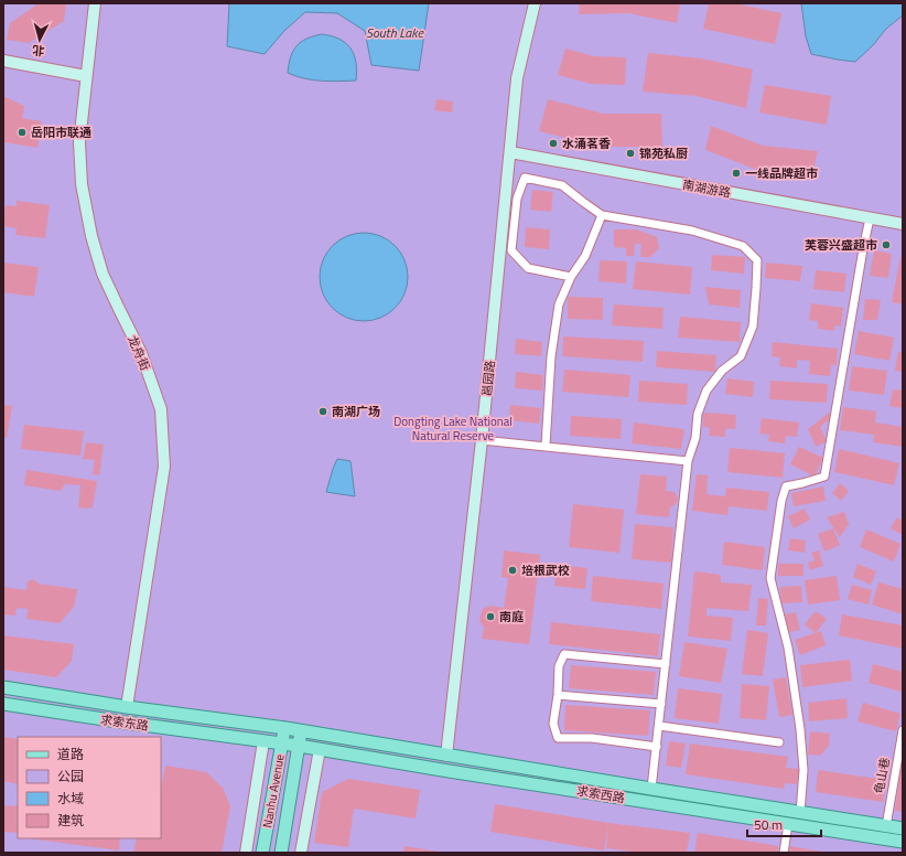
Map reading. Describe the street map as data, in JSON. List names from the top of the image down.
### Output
{
  "streets": {
    "main road": ["求索东路", "Nanhu Avenue", "求索西路"],
    "street": [
      "南湖游路",
      "龙舟街",
      "邕园路",
      "龟山巷"
    ]
  },
  "crossings": [
    ["南湖游路", "邕园路"],
    ["龙舟街", "求索东路"],
    ["邕园路", "求索西路"],
    ["求索东路", "Nanhu Avenue"],
    ["求索东路", "求索西路"],
    ["龟山巷", "求索西路"],
    ["Nanhu Avenue", "求索西路"]
  ],
  "water": ["South Lake"],
  "parks": ["Dongting Lake National Natural Reserve"],
  "places": [
    "岳阳市联通",
    "水涌茗香",
    "锦苑私厨",
    "一线品牌超市",
    "芙蓉兴盛超市",
    "南湖广场",
    "培根武校",
    "南庭"
  ],
  "legend": [
    "道路",
    "公园",
    "水域",
    "建筑"
  ],
  "scale_bar": "50 m",
  "north": "bottom"
}
